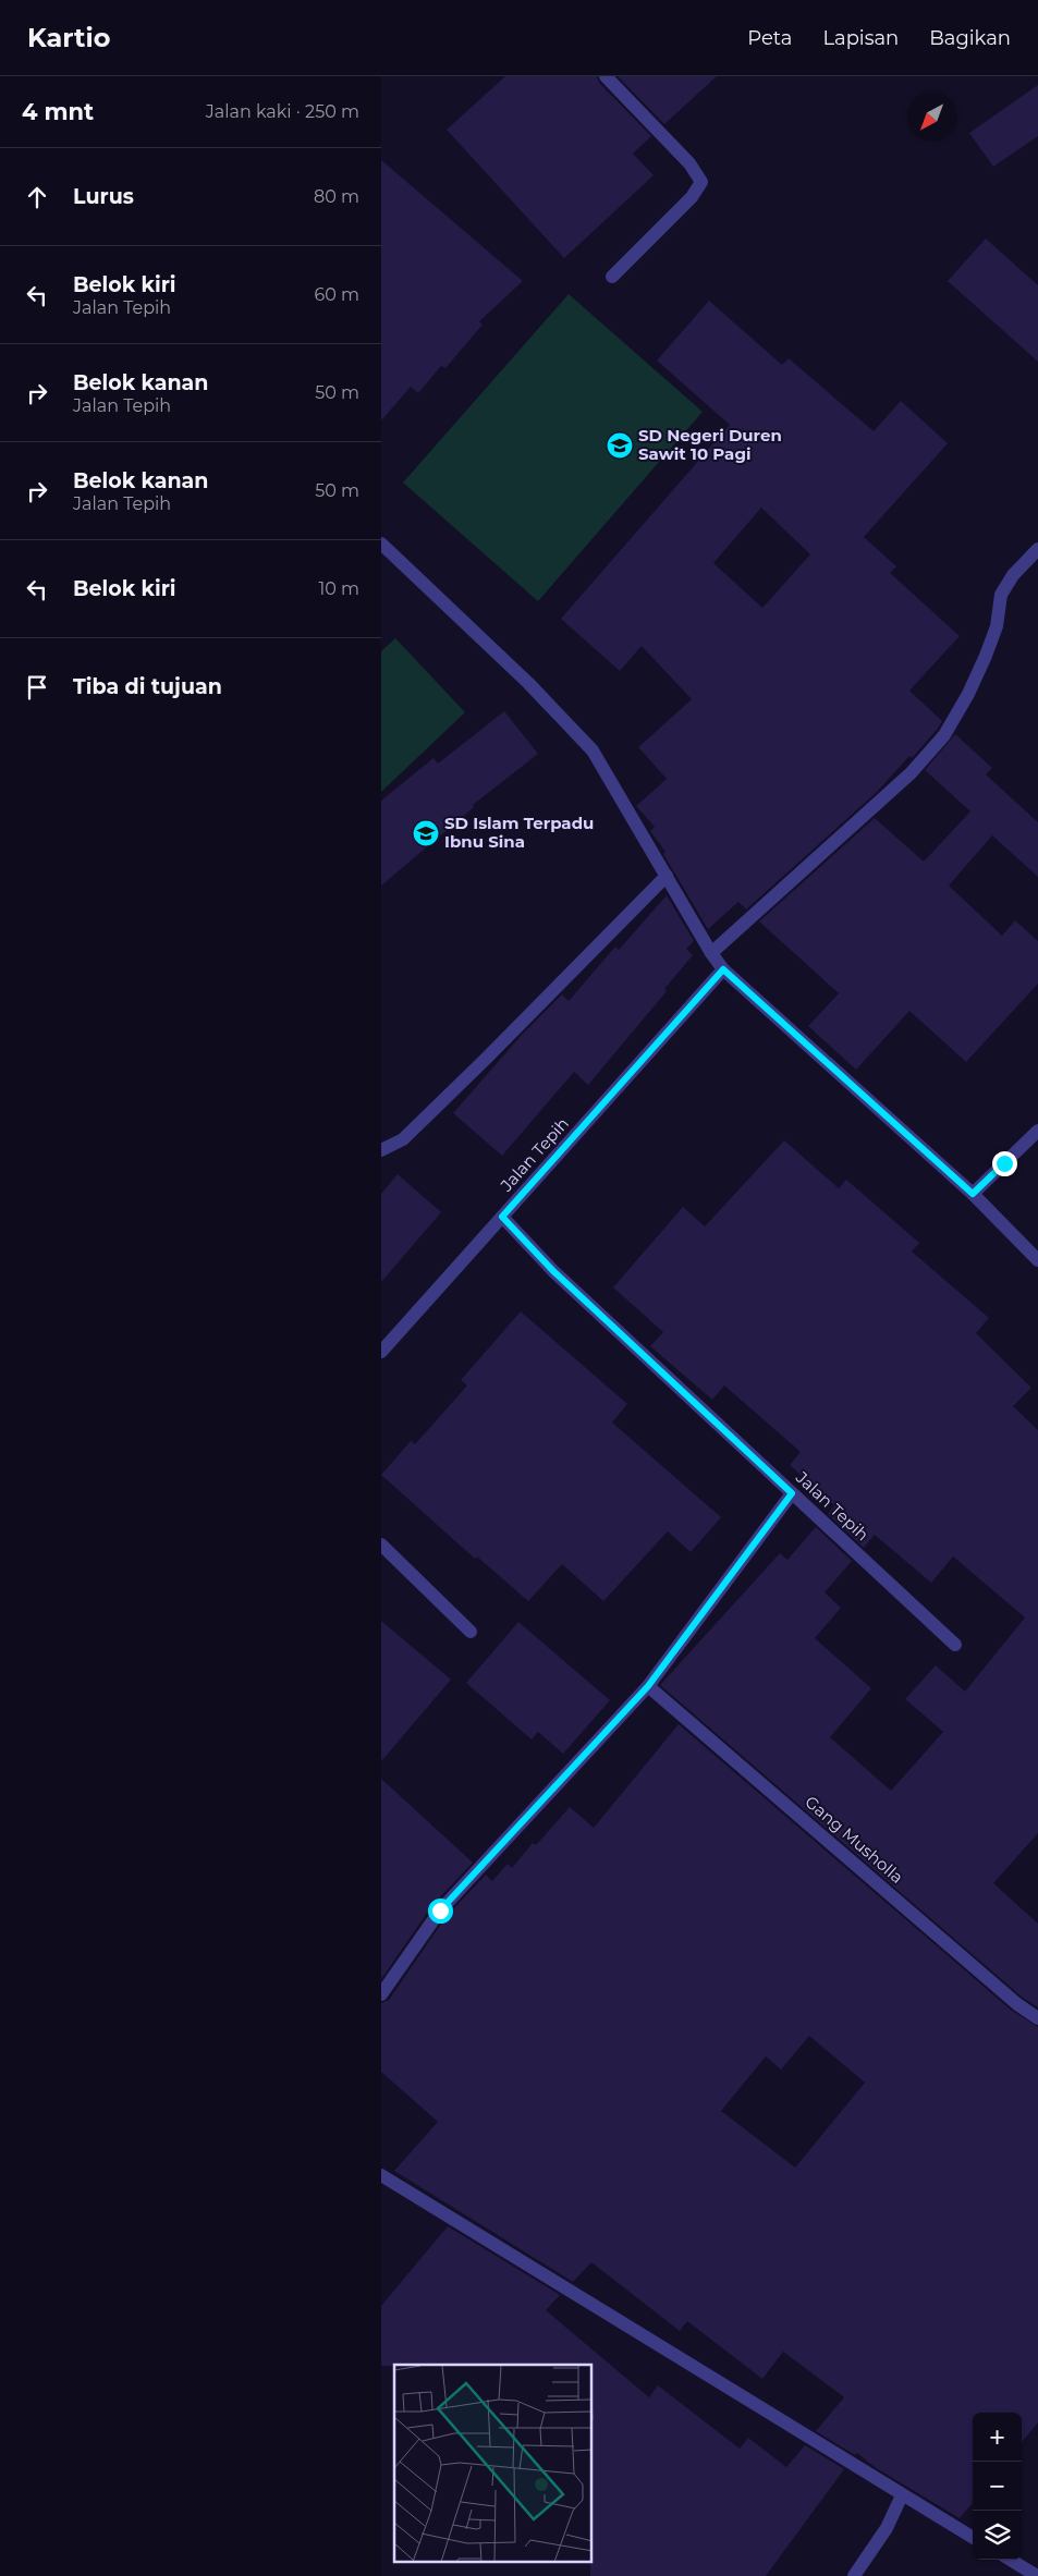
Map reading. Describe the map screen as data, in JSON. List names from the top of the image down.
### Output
{
  "streets": {
    "street": ["Jalan Tepih", "Gang Musholla"]
  },
  "places": {
    "school or university": ["SD Negeri Duren Sawit 10 Pagi", "SD Islam Terpadu Ibnu Sina"]
  },
  "north": "bottom left",
  "page": {
    "header": "Kartio",
    "nav": ["Peta", "Lapisan", "Bagikan"],
    "heading": ["4 mnt", "Jalan kaki · 250 m"],
    "list": [
      ["Lurus", "80 m"],
      ["Belok kiri", "Jalan Tepih", "60 m"],
      ["Belok kanan", "Jalan Tepih", "50 m"],
      ["Belok kanan", "Jalan Tepih", "50 m"],
      ["Belok kiri", "10 m"],
      "Tiba di tujuan"
    ],
    "map_buttons": ["+", "−"]
  }
}
